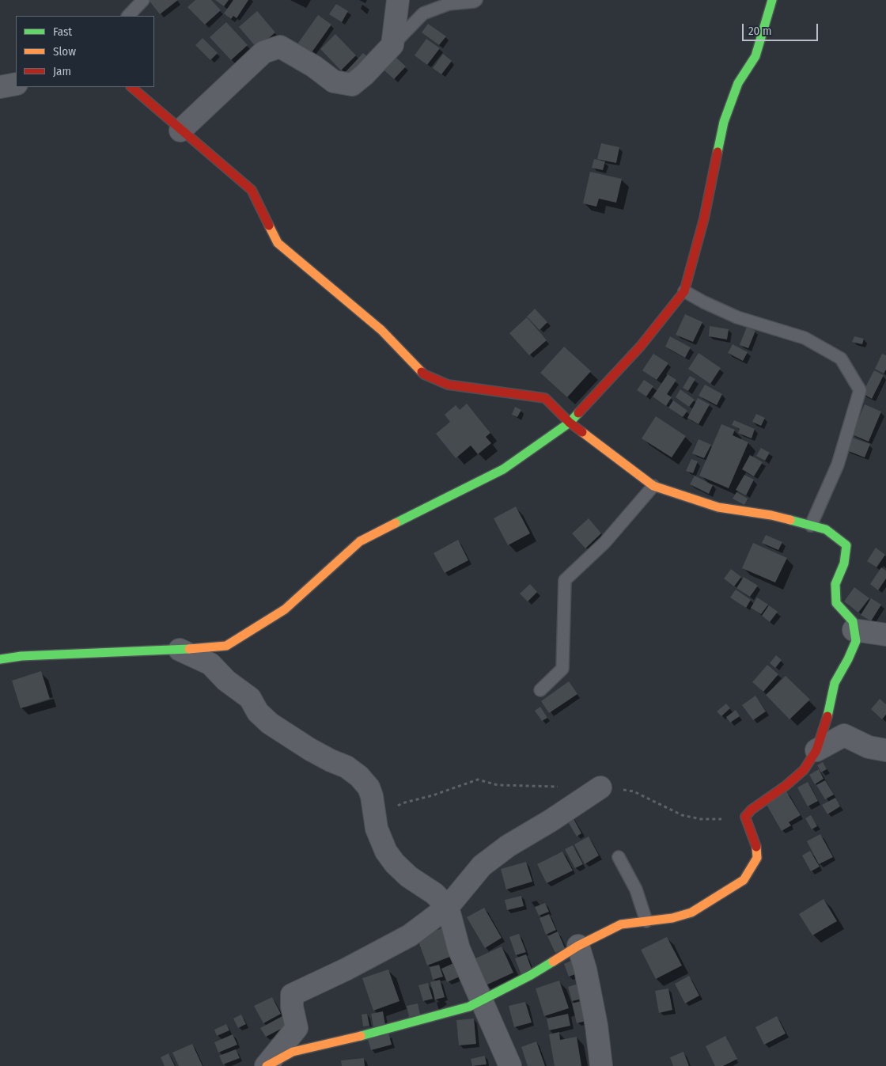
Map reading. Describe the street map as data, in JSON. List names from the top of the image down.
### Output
{
  "legend": ["Fast", "Slow", "Jam"],
  "scale_bar": "20 m"
}
